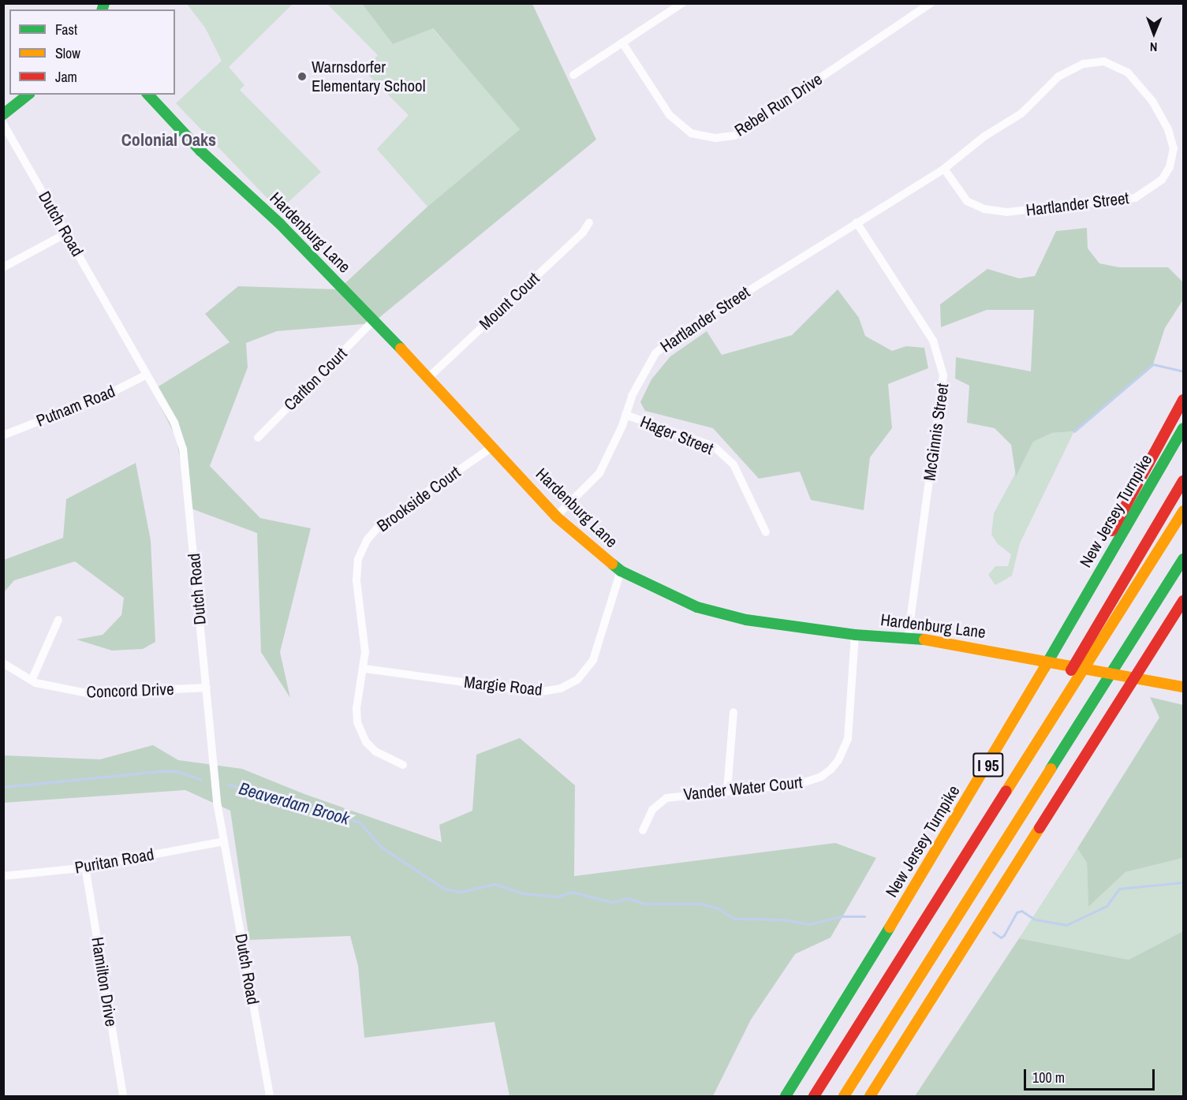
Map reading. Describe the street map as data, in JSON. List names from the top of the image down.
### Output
{
  "streets": {
    "main road": ["Hardenburg Lane", "New Jersey Turnpike", "I 95"],
    "street": [
      "Rebel Run Drive",
      "Hartlander Street",
      "Dutch Road",
      "Mount Court",
      "Carlton Court",
      "Putnam Road",
      "McGinnis Street",
      "Hager Street",
      "Brookside Court",
      "Margie Road",
      "Concord Drive",
      "Vander Water Court",
      "Puritan Road",
      "Hamilton Drive"
    ]
  },
  "crossings": [
    ["Hartlander Street", "Hardenburg Lane"],
    ["Hartlander Street", "McGinnis Street"],
    ["Hartlander Street", "Hager Street"],
    ["Dutch Road", "Putnam Road"],
    ["Dutch Road", "Concord Drive"],
    ["Dutch Road", "Puritan Road"],
    ["Hardenburg Lane", "Mount Court"],
    ["Hardenburg Lane", "Carlton Court"],
    ["Hardenburg Lane", "McGinnis Street"],
    ["Hardenburg Lane", "Brookside Court"],
    ["Hardenburg Lane", "Margie Road"],
    ["Hardenburg Lane", "Vander Water Court"],
    ["Brookside Court", "Margie Road"],
    ["Puritan Road", "Hamilton Drive"]
  ],
  "districts": ["Colonial Oaks"],
  "water": ["Beaverdam Brook"],
  "places": ["Warnsdorfer Elementary School"],
  "legend": ["Fast", "Slow", "Jam"],
  "scale_bar": "100 m",
  "north": "bottom"
}
